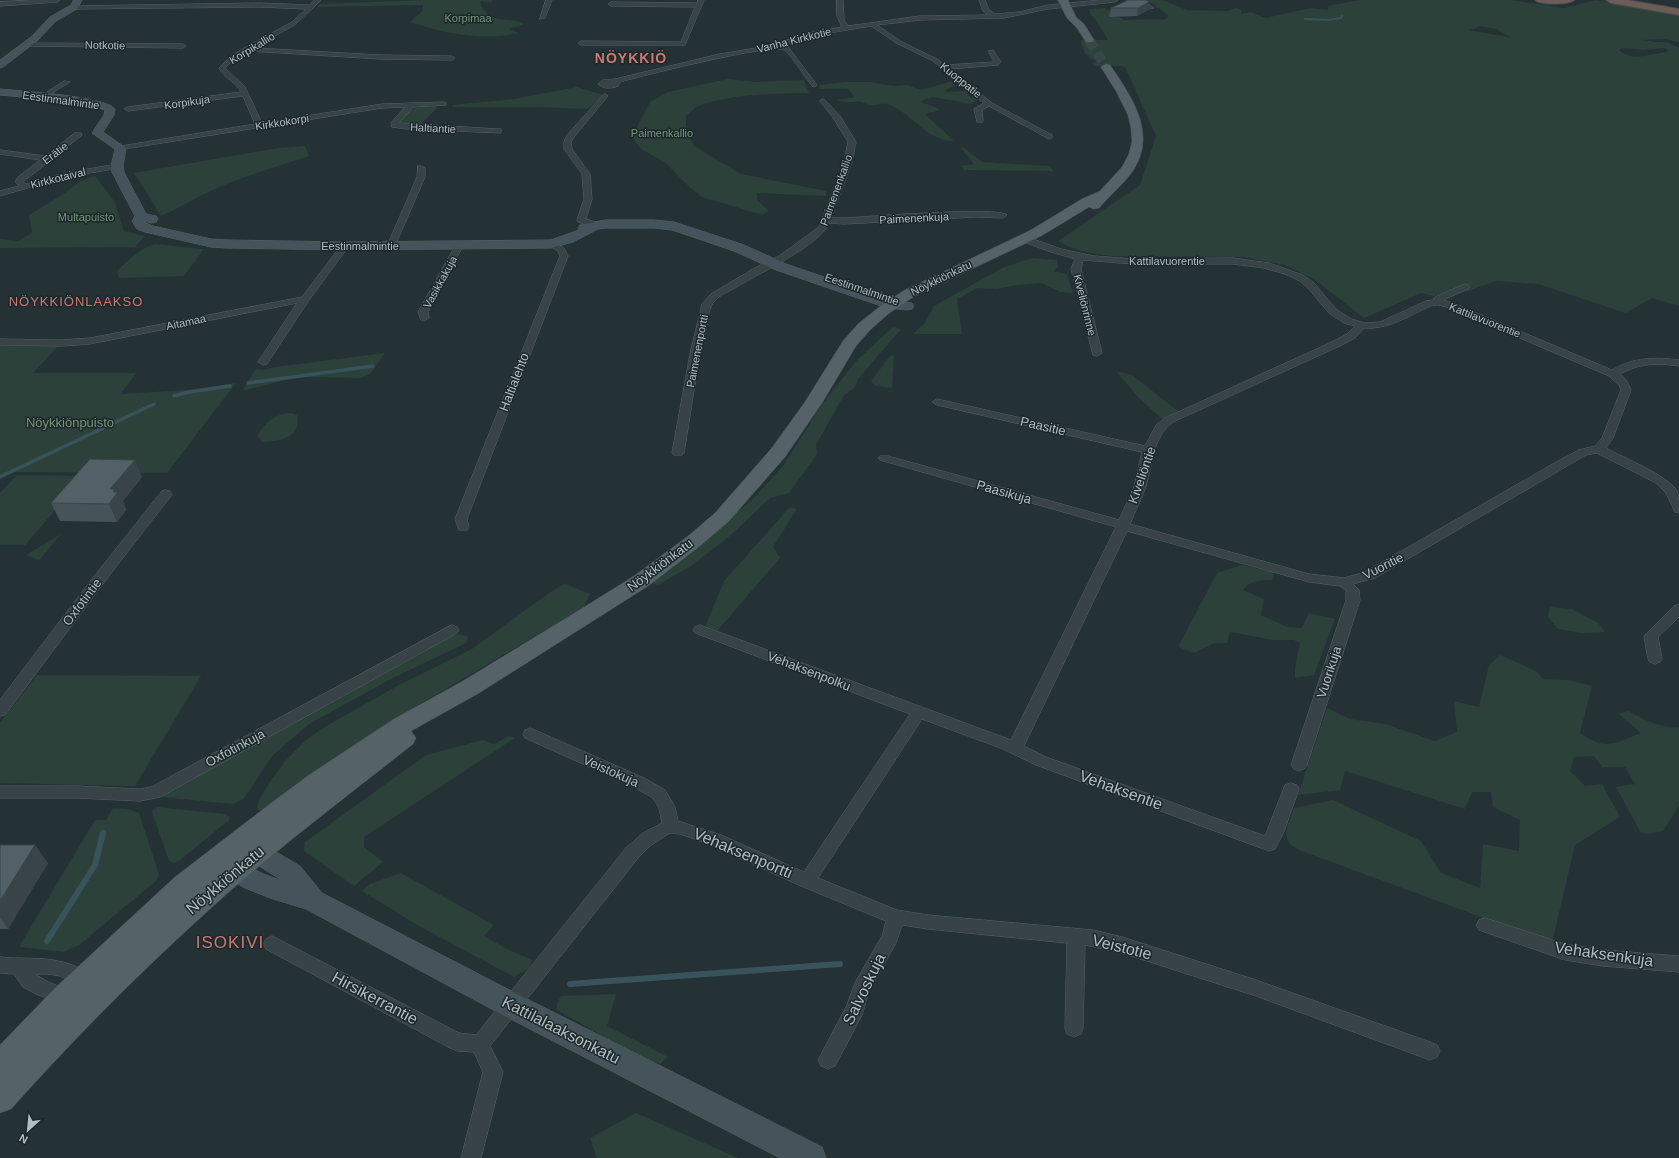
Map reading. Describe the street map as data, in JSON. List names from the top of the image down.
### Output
{
  "streets": {
    "main road": ["Nöykkiönkatu"],
    "street": [
      "Vanha Kirkkotie",
      "Notkotie",
      "Korpikallio",
      "Kuoppatie",
      "Eestinmalmintie",
      "Korpikuja",
      "Kirkkokorpi",
      "Haltiantie",
      "Erätie",
      "Kirkkotaival",
      "Paimenenkallio",
      "Paimenenkuja",
      "Kattilavuorentie",
      "Vasikkakuja",
      "Kiveliönrinne",
      "Aitamaa",
      "Paimenenportti",
      "Haltialehto",
      "Paasitie",
      "Kiveliöntie",
      "Paasikuja",
      "Vuoritie",
      "Oxfotintie",
      "Vehaksenpolku",
      "Vuorikuja",
      "Oxfotinkuja",
      "Veistokuja",
      "Vehaksentie",
      "Vehaksenportti",
      "Veistotie",
      "Vehaksenkuja",
      "Salvoskuja",
      "Hirsikerrantie",
      "Kattilalaaksonkatu"
    ]
  },
  "crossings": [
    ["Vanha Kirkkotie", "Kuoppatie"],
    ["Korpikallio", "Korpikuja"],
    ["Korpikallio", "Kirkkokorpi"],
    ["Eestinmalmintie", "Kirkkokorpi"],
    ["Eestinmalmintie", "Kirkkotaival"],
    ["Eestinmalmintie", "Paimenenkallio"],
    ["Eestinmalmintie", "Nöykkiönkatu"],
    ["Eestinmalmintie", "Vasikkakuja"],
    ["Eestinmalmintie", "Paimenenportti"],
    ["Eestinmalmintie", "Haltialehto"],
    ["Kirkkokorpi", "Haltiantie"],
    ["Erätie", "Kirkkotaival"],
    ["Paimenenkallio", "Paimenenkuja"],
    ["Paimenenkallio", "Paimenenportti"],
    ["Kattilavuorentie", "Nöykkiönkatu"],
    ["Kattilavuorentie", "Kiveliönrinne"],
    ["Kattilavuorentie", "Kiveliöntie"],
    ["Kattilavuorentie", "Vuoritie"],
    ["Nöykkiönkatu", "Kattilalaaksonkatu"],
    ["Paasitie", "Kiveliöntie"],
    ["Kiveliöntie", "Paasikuja"],
    ["Kiveliöntie", "Vuoritie"],
    ["Kiveliöntie", "Vehaksentie"],
    ["Paasikuja", "Vuoritie"],
    ["Vuoritie", "Vuorikuja"],
    ["Vehaksenpolku", "Vehaksentie"],
    ["Vehaksenpolku", "Vehaksenportti"],
    ["Veistokuja", "Vehaksenportti"],
    ["Vehaksentie", "Vehaksenportti"],
    ["Vehaksenportti", "Veistotie"],
    ["Veistotie", "Salvoskuja"]
  ],
  "districts": ["NÖYKKIÖ", "NÖYKKIÖNLAAKSO", "ISOKIVI"],
  "parks": [
    "Korpimaa",
    "Paimenkallio",
    "Multapuisto",
    "Nöykkiönpuisto"
  ],
  "north": "bottom left"
}
